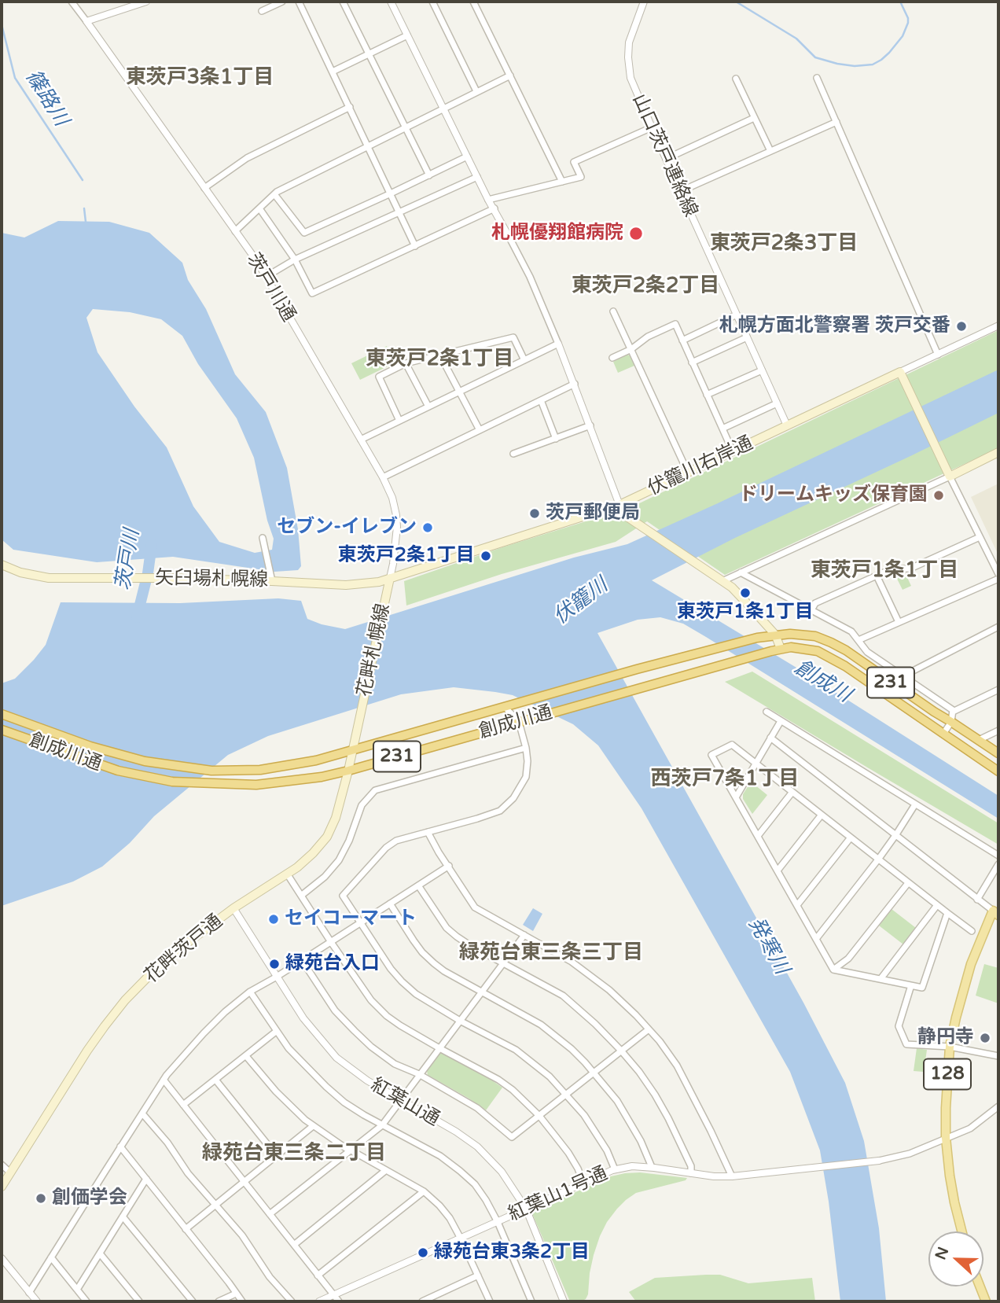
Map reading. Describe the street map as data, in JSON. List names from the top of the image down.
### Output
{
  "streets": {
    "highway": ["231", "創成川通"],
    "main road": [
      "伏籠川右岸通",
      "矢臼場札幌線",
      "花畔札幌線",
      "花畔茨戸通",
      "128"
    ],
    "street": [
      "山口茨戸連絡線",
      "茨戸川通",
      "紅葉山通",
      "紅葉山1号通"
    ]
  },
  "crossings": [
    ["山口茨戸連絡線", "伏籠川右岸通"],
    ["茨戸川通", "伏籠川右岸通"],
    ["茨戸川通", "矢臼場札幌線"],
    ["茨戸川通", "花畔札幌線"],
    ["伏籠川右岸通", "矢臼場札幌線"],
    ["伏籠川右岸通", "花畔札幌線"],
    ["矢臼場札幌線", "花畔札幌線"],
    ["花畔札幌線", "花畔茨戸通"],
    ["創成川通", "花畔茨戸通"],
    ["花畔茨戸通", "紅葉山通"],
    ["紅葉山通", "紅葉山1号通"]
  ],
  "districts": [
    "東茨戸3条1丁目",
    "東茨戸2条3丁目",
    "東茨戸2条2丁目",
    "東茨戸2条1丁目",
    "東茨戸1条1丁目",
    "西茨戸7条1丁目",
    "緑苑台東三条三丁目",
    "緑苑台東三条二丁目"
  ],
  "water": [
    "篠路川",
    "茨戸川",
    "伏籠川",
    "創成川",
    "発寒川"
  ],
  "places": [
    "札幌優翔館病院",
    "札幌方面北警察署 茨戸交番",
    "ドリームキッズ保育園",
    "茨戸郵便局",
    "セブン-イレブン",
    "東茨戸2条1丁目",
    "東茨戸1条1丁目",
    "セイコーマート",
    "緑苑台入口",
    "静円寺",
    "創価学会",
    "緑苑台東3条2丁目"
  ],
  "north": "left"
}
